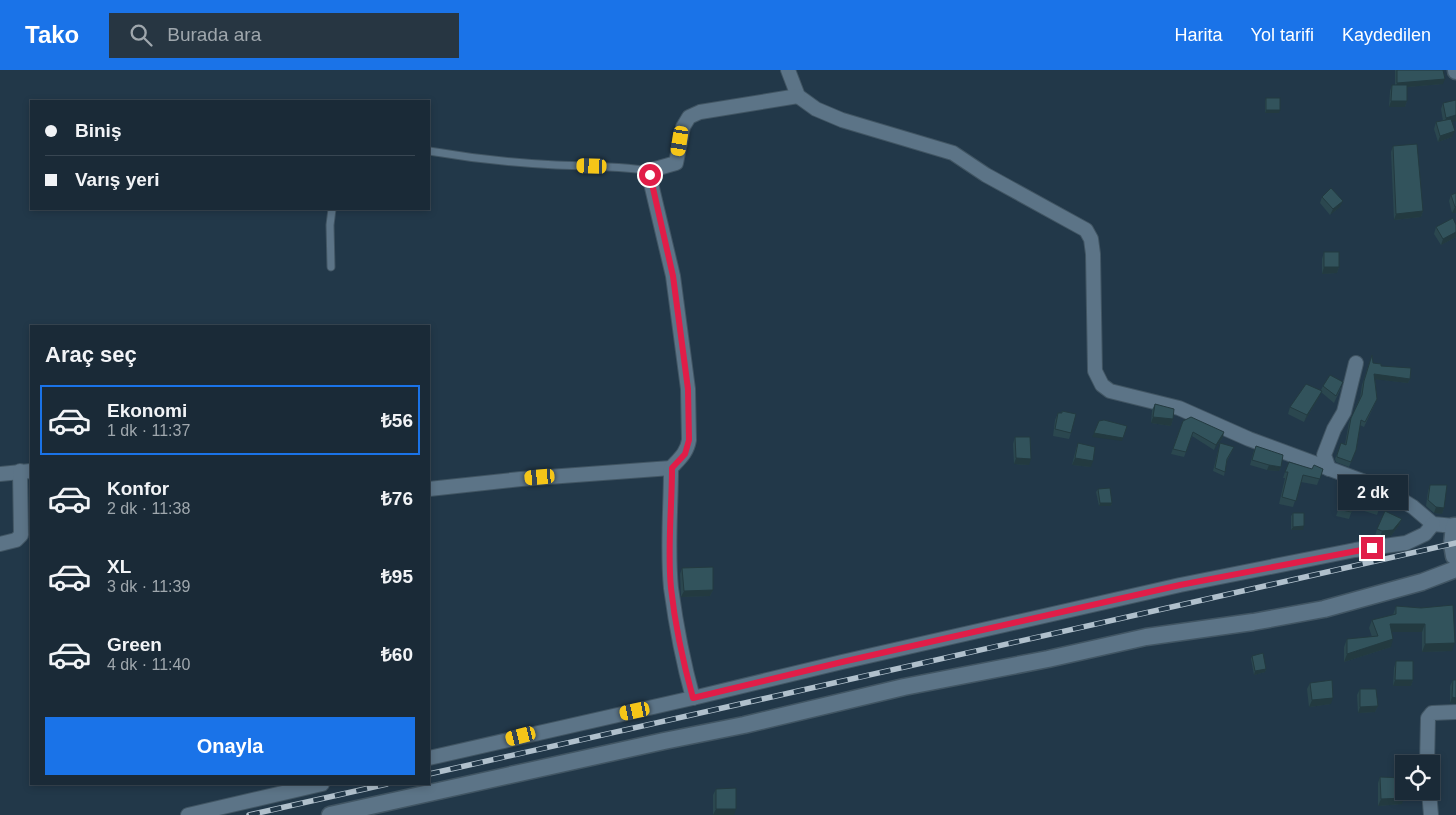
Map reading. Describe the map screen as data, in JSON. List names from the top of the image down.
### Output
{
  "page": {
    "header": "Tako",
    "search": "Burada ara",
    "nav": ["Harita", "Yol tarifi", "Kaydedilen"],
    "banner": ["Biniş", "Varış yeri"],
    "heading": "Araç seç",
    "list": [
      {
        "name": "Ekonomi",
        "note": "1 dk · 11:37",
        "value": "₺56"
      },
      {
        "name": "Konfor",
        "note": "2 dk · 11:38",
        "value": "₺76"
      },
      {
        "name": "XL",
        "note": "3 dk · 11:39",
        "value": "₺95"
      },
      {
        "name": "Green",
        "note": "4 dk · 11:40",
        "value": "₺60"
      }
    ],
    "bubble": "2 dk",
    "buttons": "Onayla"
  }
}
